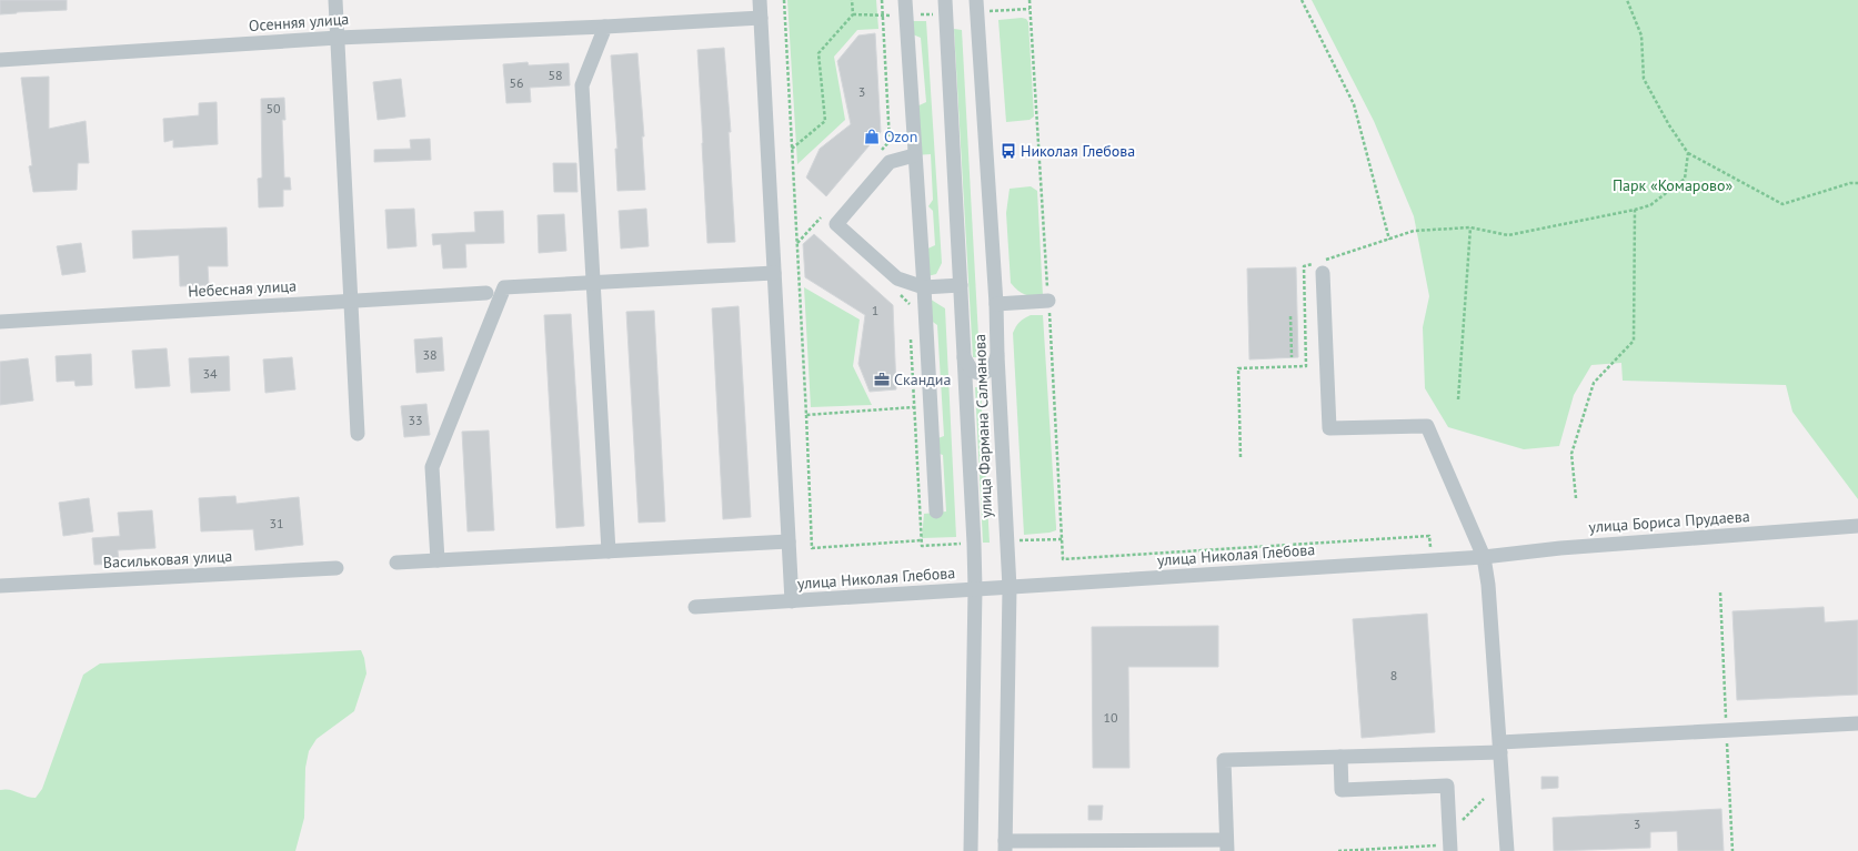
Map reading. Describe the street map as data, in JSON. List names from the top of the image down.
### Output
{
  "streets": {
    "street": [
      "Осенняя улица",
      "Небесная улица",
      "улица Фармана Салманова",
      "улица Бориса Прудаева",
      "улица Николая Глебова",
      "Васильковая улица"
    ]
  },
  "crossings": [
    ["улица Фармана Салманова", "улица Николая Глебова"],
    ["улица Бориса Прудаева", "улица Николая Глебова"]
  ],
  "parks": ["Парк «Комарово»"],
  "places": {
    "shop": ["Ozon"],
    "bus stop": ["Николая Глебова"],
    "office": ["Скандиа"]
  },
  "house_numbers": [
    "58",
    "56",
    "3",
    "50",
    "1",
    "38",
    "34",
    "33",
    "31",
    "8",
    "10",
    "3"
  ]
}
